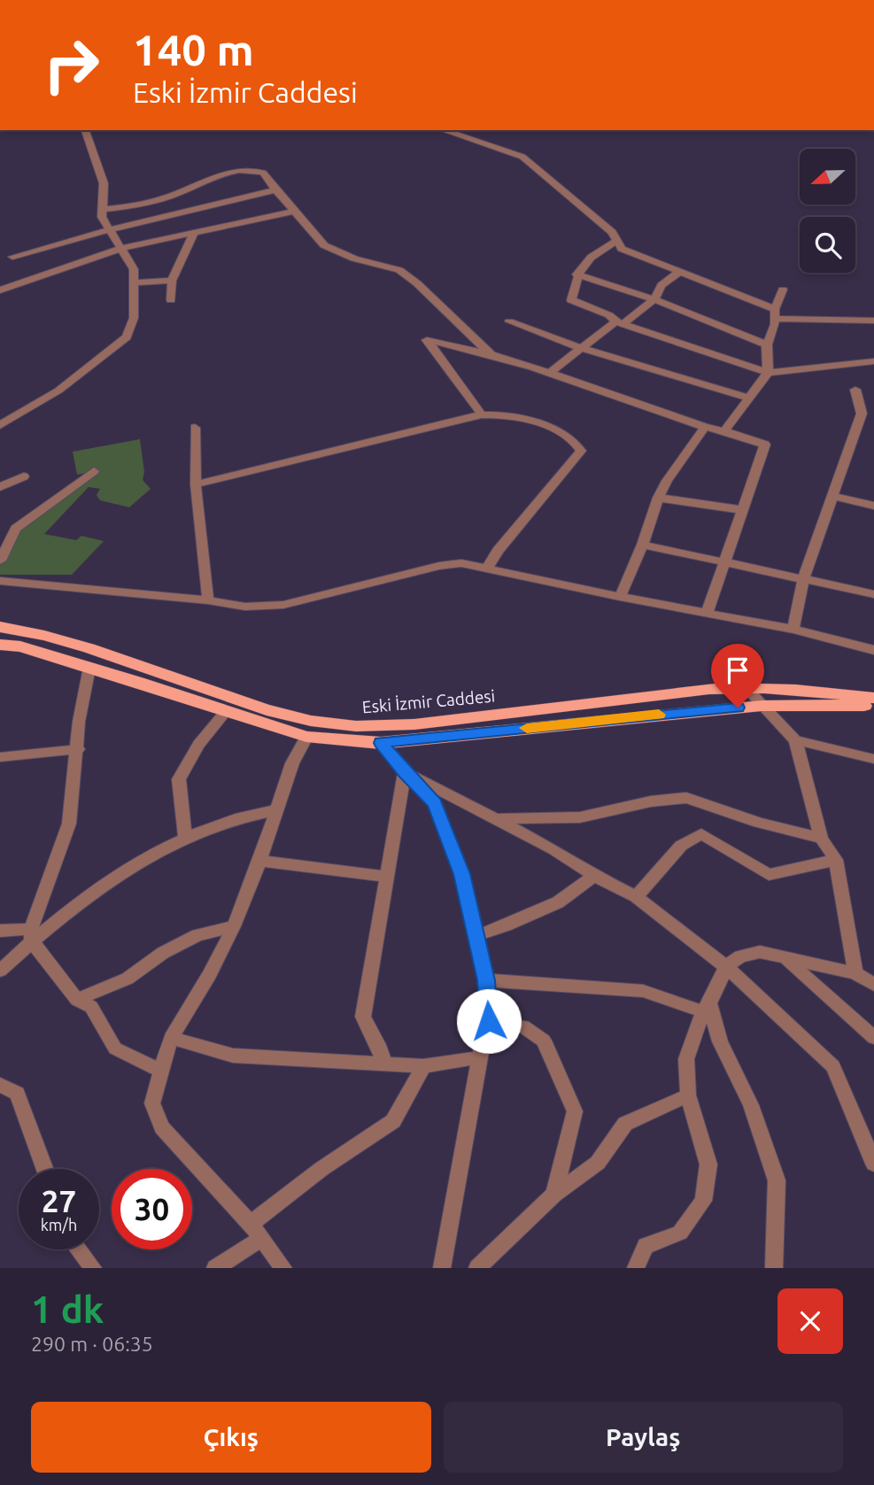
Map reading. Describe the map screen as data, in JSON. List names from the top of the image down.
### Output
{
  "streets": {
    "main road": ["Eski İzmir Caddesi"]
  },
  "north": "left",
  "page": {
    "turn": ["140 m", "Eski İzmir Caddesi"],
    "speed": "27 km/h",
    "limit": "30",
    "heading": ["1 dk", "290 m · 06:35"],
    "buttons": ["Çıkış", "Paylaş"]
  }
}
